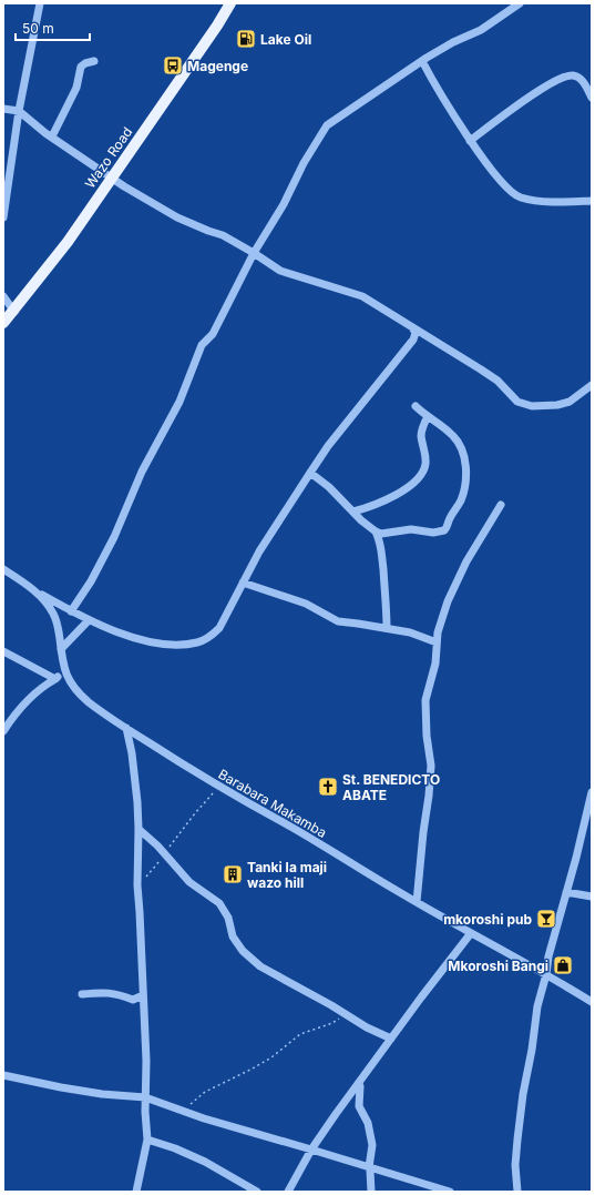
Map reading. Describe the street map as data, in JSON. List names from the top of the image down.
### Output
{
  "streets": {
    "main road": ["Wazo Road"],
    "street": ["Barabara Makamba"]
  },
  "places": {
    "fuel station": ["Lake Oil"],
    "bus stop": ["Magenge"],
    "church": ["St. BENEDICTO ABATE"],
    "building": ["Tanki la maji wazo hill"],
    "bar": ["mkoroshi pub"],
    "shop": ["Mkoroshi Bangi"]
  },
  "scale_bar": "50 m"
}
